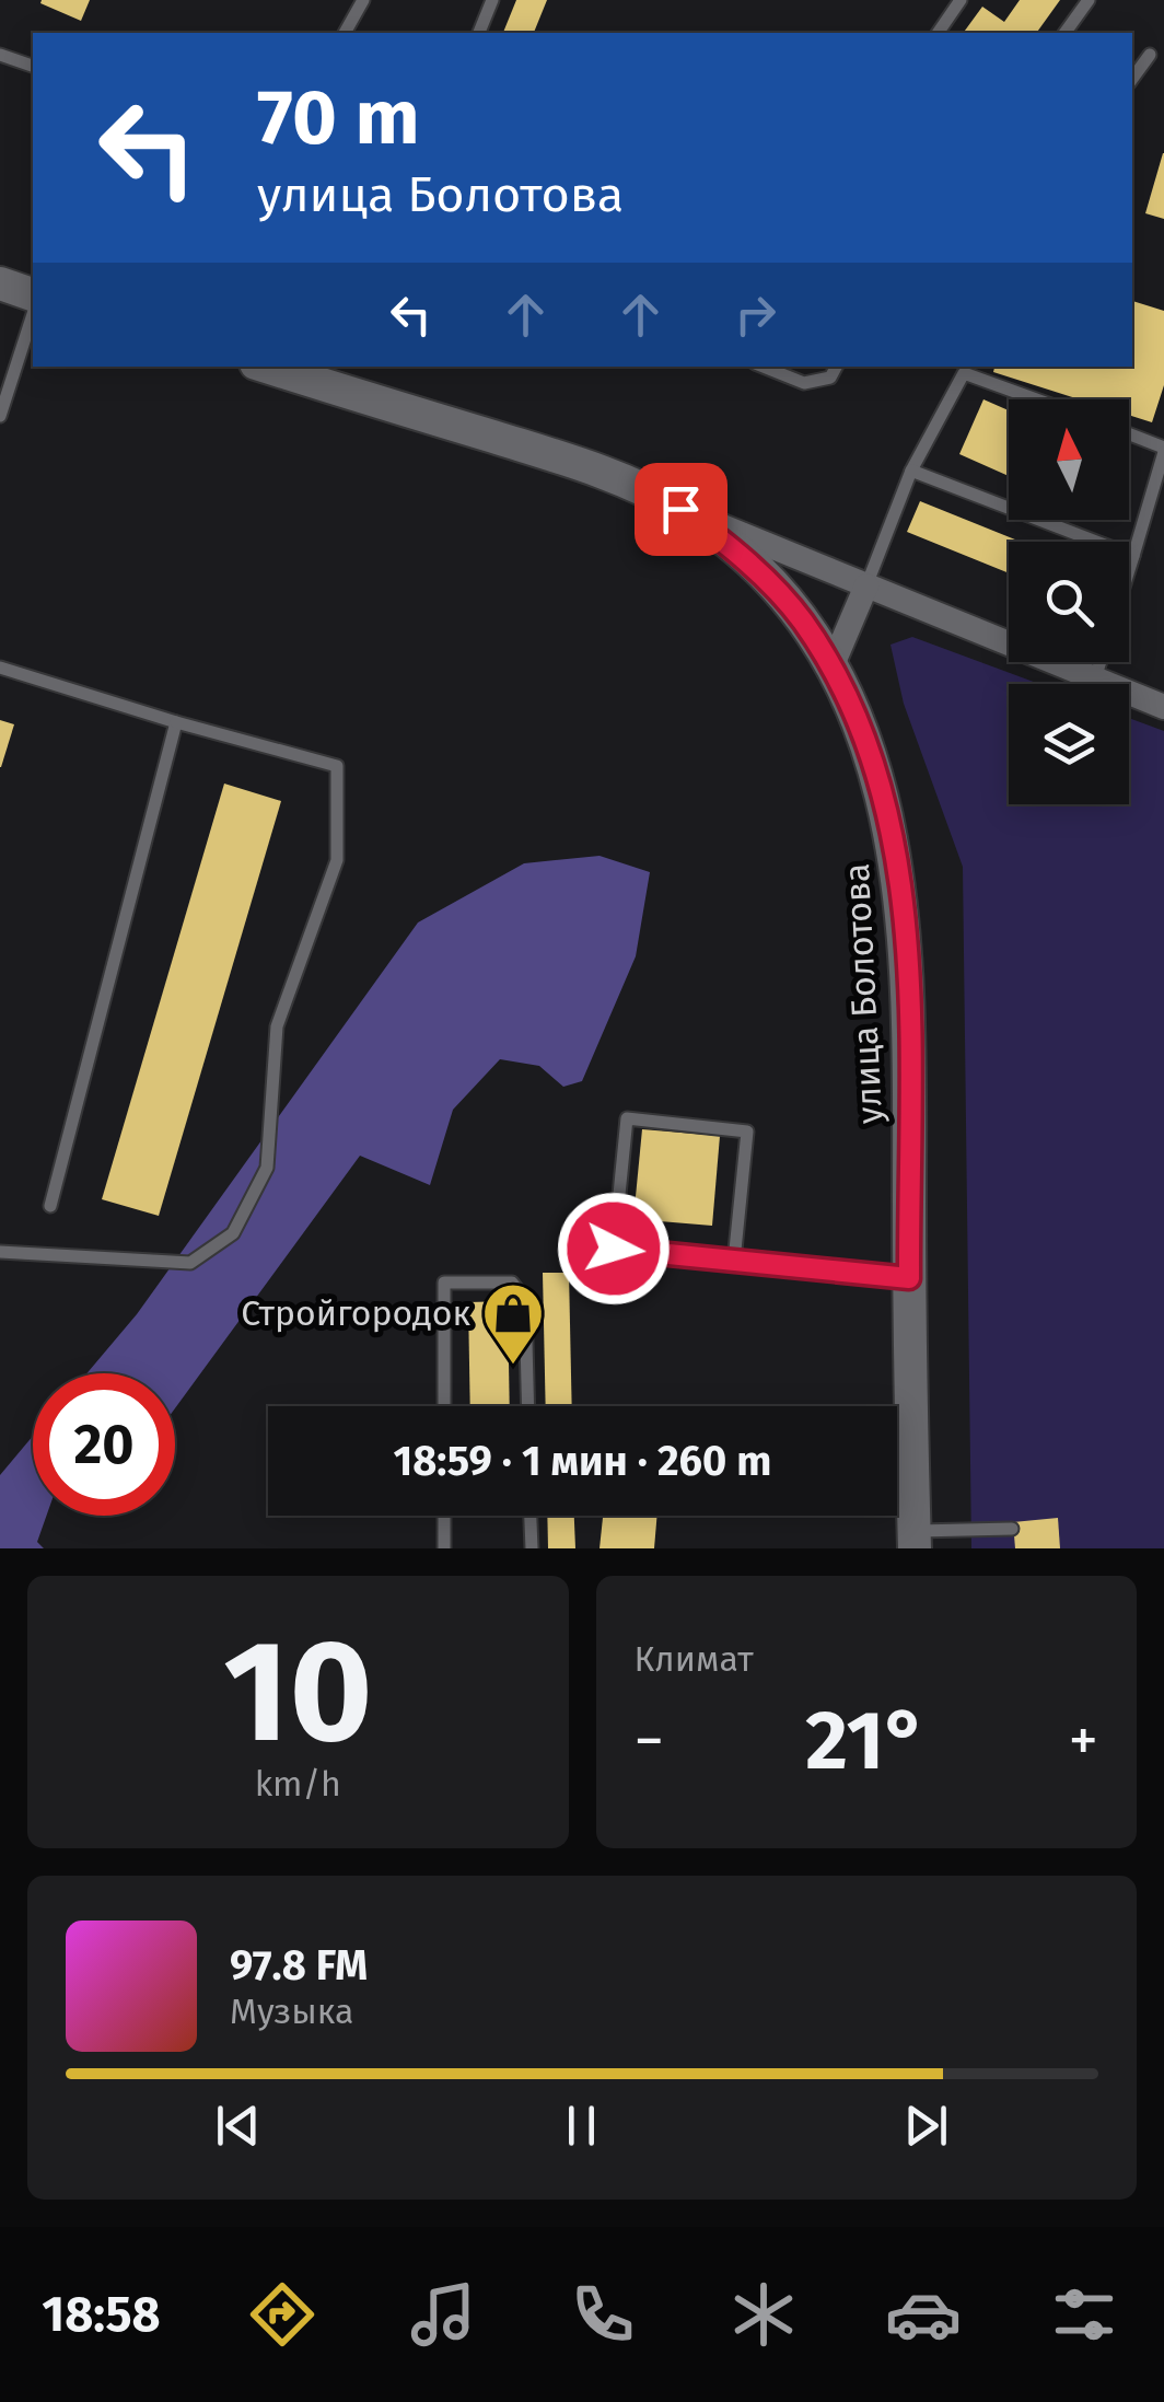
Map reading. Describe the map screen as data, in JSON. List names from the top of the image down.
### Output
{
  "streets": {
    "main road": ["улица Болотова"]
  },
  "places": {
    "shop": ["Стройгородок"]
  },
  "north": "top",
  "page": {
    "turn": ["70 m", "улица Болотова"],
    "limit": "20",
    "trip": "18:59 · 1 мин · 260 m",
    "tile": [
      ["10", "km/h"],
      "Климат"
    ],
    "heat": ["−", "21°", "+"],
    "song": ["97.8 FM", "Музыка"],
    "tabs": "18:58"
  }
}
